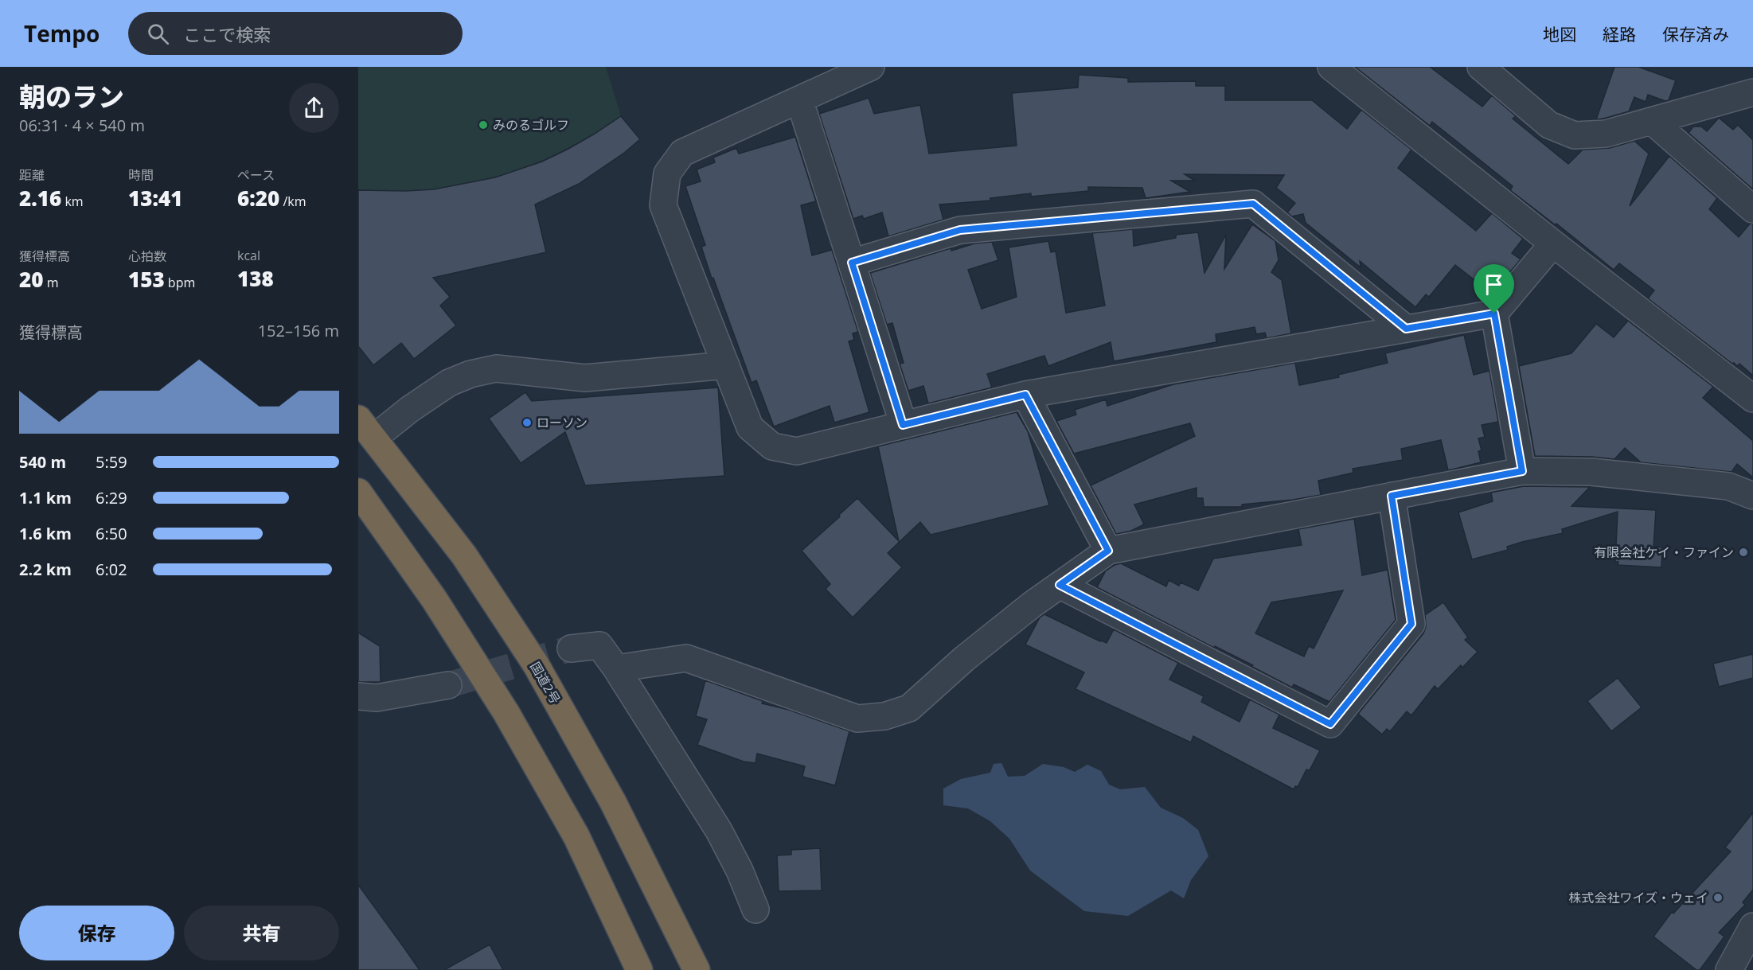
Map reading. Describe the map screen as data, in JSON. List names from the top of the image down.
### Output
{
  "streets": {
    "highway": ["国道2号"]
  },
  "places": [
    "みのるゴルフ",
    "ローソン",
    "有限会社ケイ・ファイン",
    "株式会社ワイズ・ウェイ"
  ],
  "page": {
    "header": "Tempo",
    "search": "ここで検索",
    "nav": ["地図", "経路", "保存済み"],
    "heading": ["朝のラン", "06:31 · 4 × 540 m"],
    "stats": [
      ["距離", "2.16 km"],
      ["時間", "13:41"],
      ["ペース", "6:20 /km"],
      ["獲得標高", "20 m"],
      ["心拍数", "153 bpm"],
      ["kcal", "138"]
    ],
    "chart": ["獲得標高", "152–156 m"],
    "list": [
      {
        "name": "540 m",
        "note": "5:59"
      },
      {
        "name": "1.1 km",
        "note": "6:29"
      },
      {
        "name": "1.6 km",
        "note": "6:50"
      },
      {
        "name": "2.2 km",
        "note": "6:02"
      }
    ],
    "buttons": ["保存", "共有"]
  }
}
